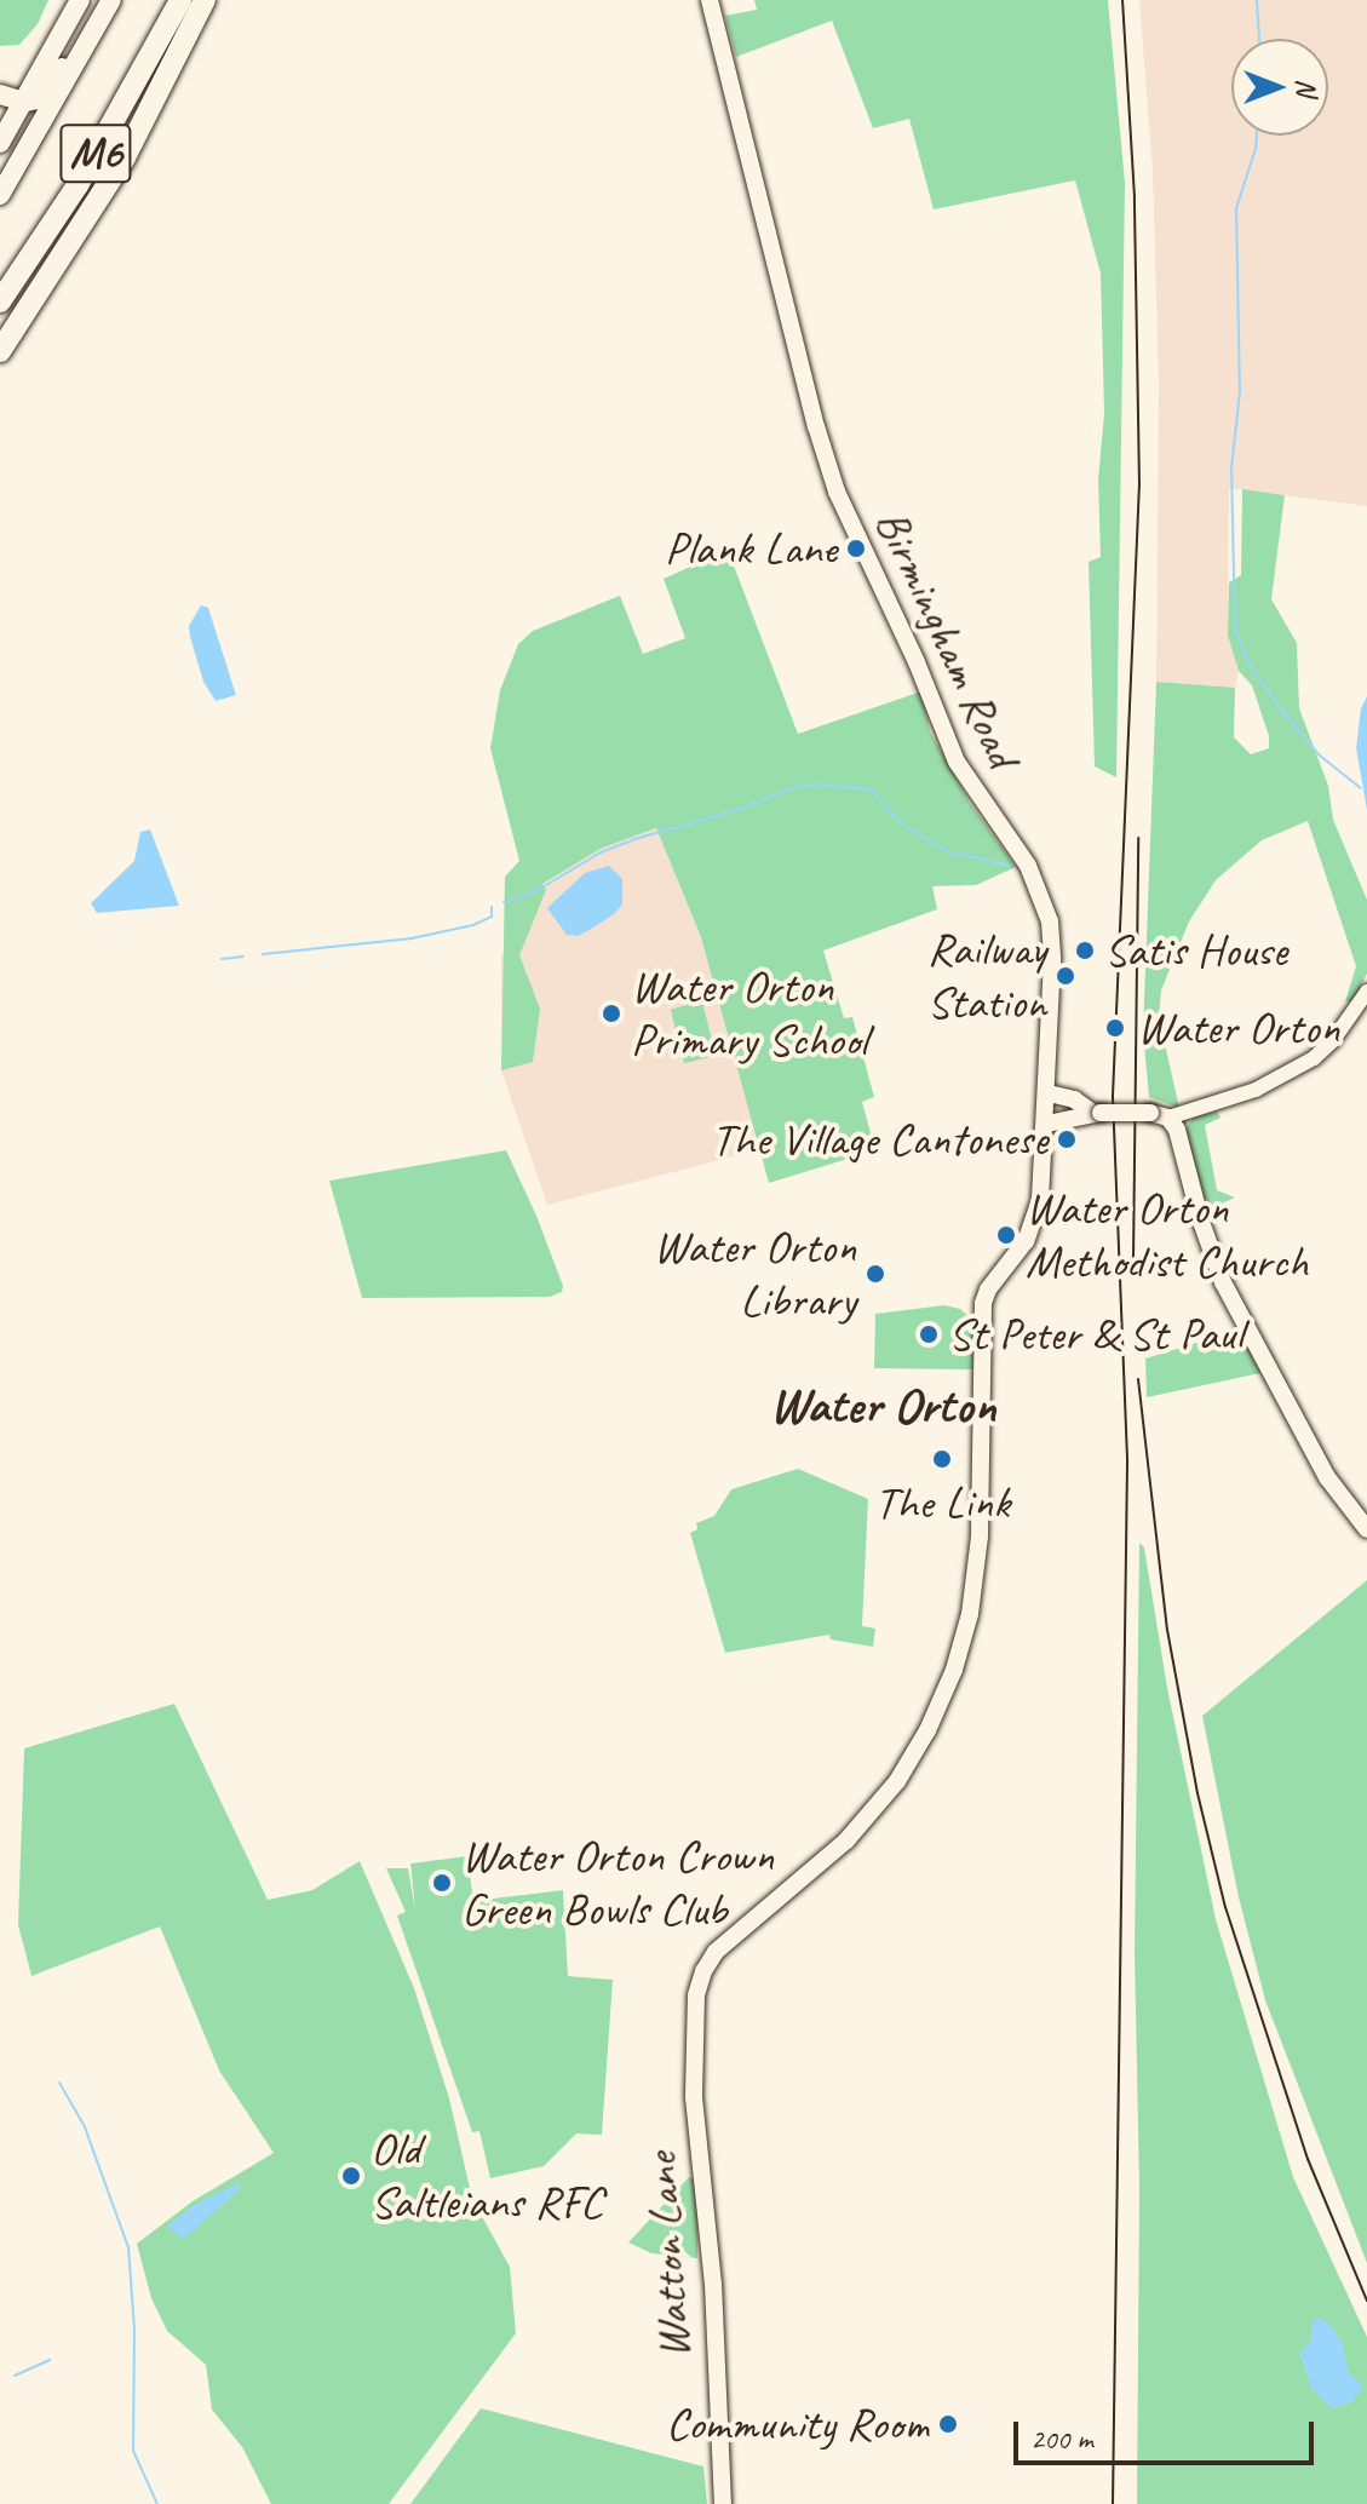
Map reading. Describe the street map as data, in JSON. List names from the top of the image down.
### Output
{
  "streets": {
    "highway": ["M6"],
    "main road": ["Birmingham Road", "Watton Lane"]
  },
  "crossings": [
    ["Birmingham Road", "Watton Lane"]
  ],
  "districts": ["Water Orton"],
  "places": [
    "Plank Lane",
    "Satis House",
    "Railway Station",
    "Water Orton Primary School",
    "Water Orton",
    "The Village Cantonese",
    "Water Orton Methodist Church",
    "Water Orton Library",
    "St Peter & St Paul",
    "The Link",
    "Water Orton Crown Green Bowls Club",
    "Old Saltleians RFC",
    "Community Room"
  ],
  "scale_bar": "200 m",
  "north": "right"
}
